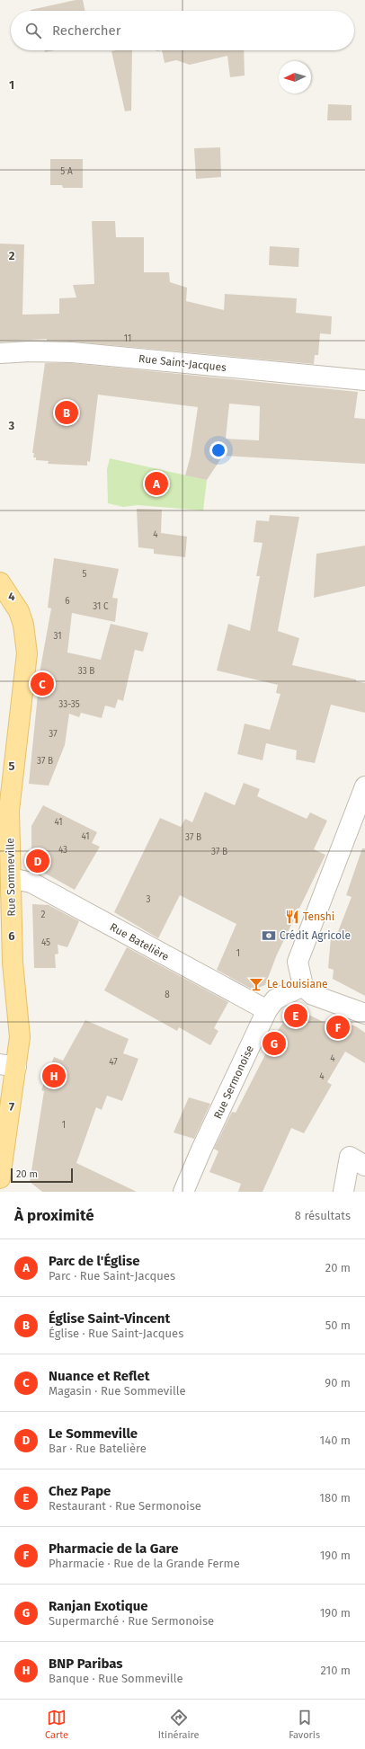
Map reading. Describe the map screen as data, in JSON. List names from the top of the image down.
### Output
{
  "streets": {
    "main road": ["Rue Sommeville"],
    "street": ["Rue Saint-Jacques", "Rue Batelière", "Rue Sermonoise"]
  },
  "crossings": [
    ["Rue Sommeville", "Rue Batelière"],
    ["Rue Batelière", "Rue Sermonoise"]
  ],
  "places": {
    "restaurant": ["Tenshi"],
    "bank": ["Crédit Agricole"],
    "bar": ["Le Louisiane"]
  },
  "house_numbers": [
    "5 A",
    "11",
    "4",
    "5",
    "6",
    "31 C",
    "31",
    "33 B",
    "33-35",
    "37",
    "37 B",
    "41",
    "41",
    "37 B",
    "43",
    "37 B",
    "3",
    "2",
    "45",
    "1",
    "8",
    "4",
    "47",
    "4",
    "1"
  ],
  "scale_bar": "20 m",
  "north": "left",
  "page": {
    "search": "Rechercher",
    "pins": [
      "B",
      "A",
      "C",
      "D",
      "E",
      "F",
      "G",
      "H"
    ],
    "scale": "20 m",
    "heading": ["À proximité", "8 résultats"],
    "list": [
      {
        "mark": "A",
        "name": "Parc de l'Église",
        "note": "Parc · Rue Saint-Jacques",
        "value": "20 m"
      },
      {
        "mark": "B",
        "name": "Église Saint-Vincent",
        "note": "Église · Rue Saint-Jacques",
        "value": "50 m"
      },
      {
        "mark": "C",
        "name": "Nuance et Reflet",
        "note": "Magasin · Rue Sommeville",
        "value": "90 m"
      },
      {
        "mark": "D",
        "name": "Le Sommeville",
        "note": "Bar · Rue Batelière",
        "value": "140 m"
      },
      {
        "mark": "E",
        "name": "Chez Pape",
        "note": "Restaurant · Rue Sermonoise",
        "value": "180 m"
      },
      {
        "mark": "F",
        "name": "Pharmacie de la Gare",
        "note": "Pharmacie · Rue de la Grande Ferme",
        "value": "190 m"
      },
      {
        "mark": "G",
        "name": "Ranjan Exotique",
        "note": "Supermarché · Rue Sermonoise",
        "value": "190 m"
      },
      {
        "mark": "H",
        "name": "BNP Paribas",
        "note": "Banque · Rue Sommeville",
        "value": "210 m"
      }
    ],
    "nav": ["Carte", "Itinéraire", "Favoris"]
  },
  "grid": {
    "rows": [
      "1",
      "2",
      "3",
      "4",
      "5",
      "6",
      "7"
    ]
  }
}
